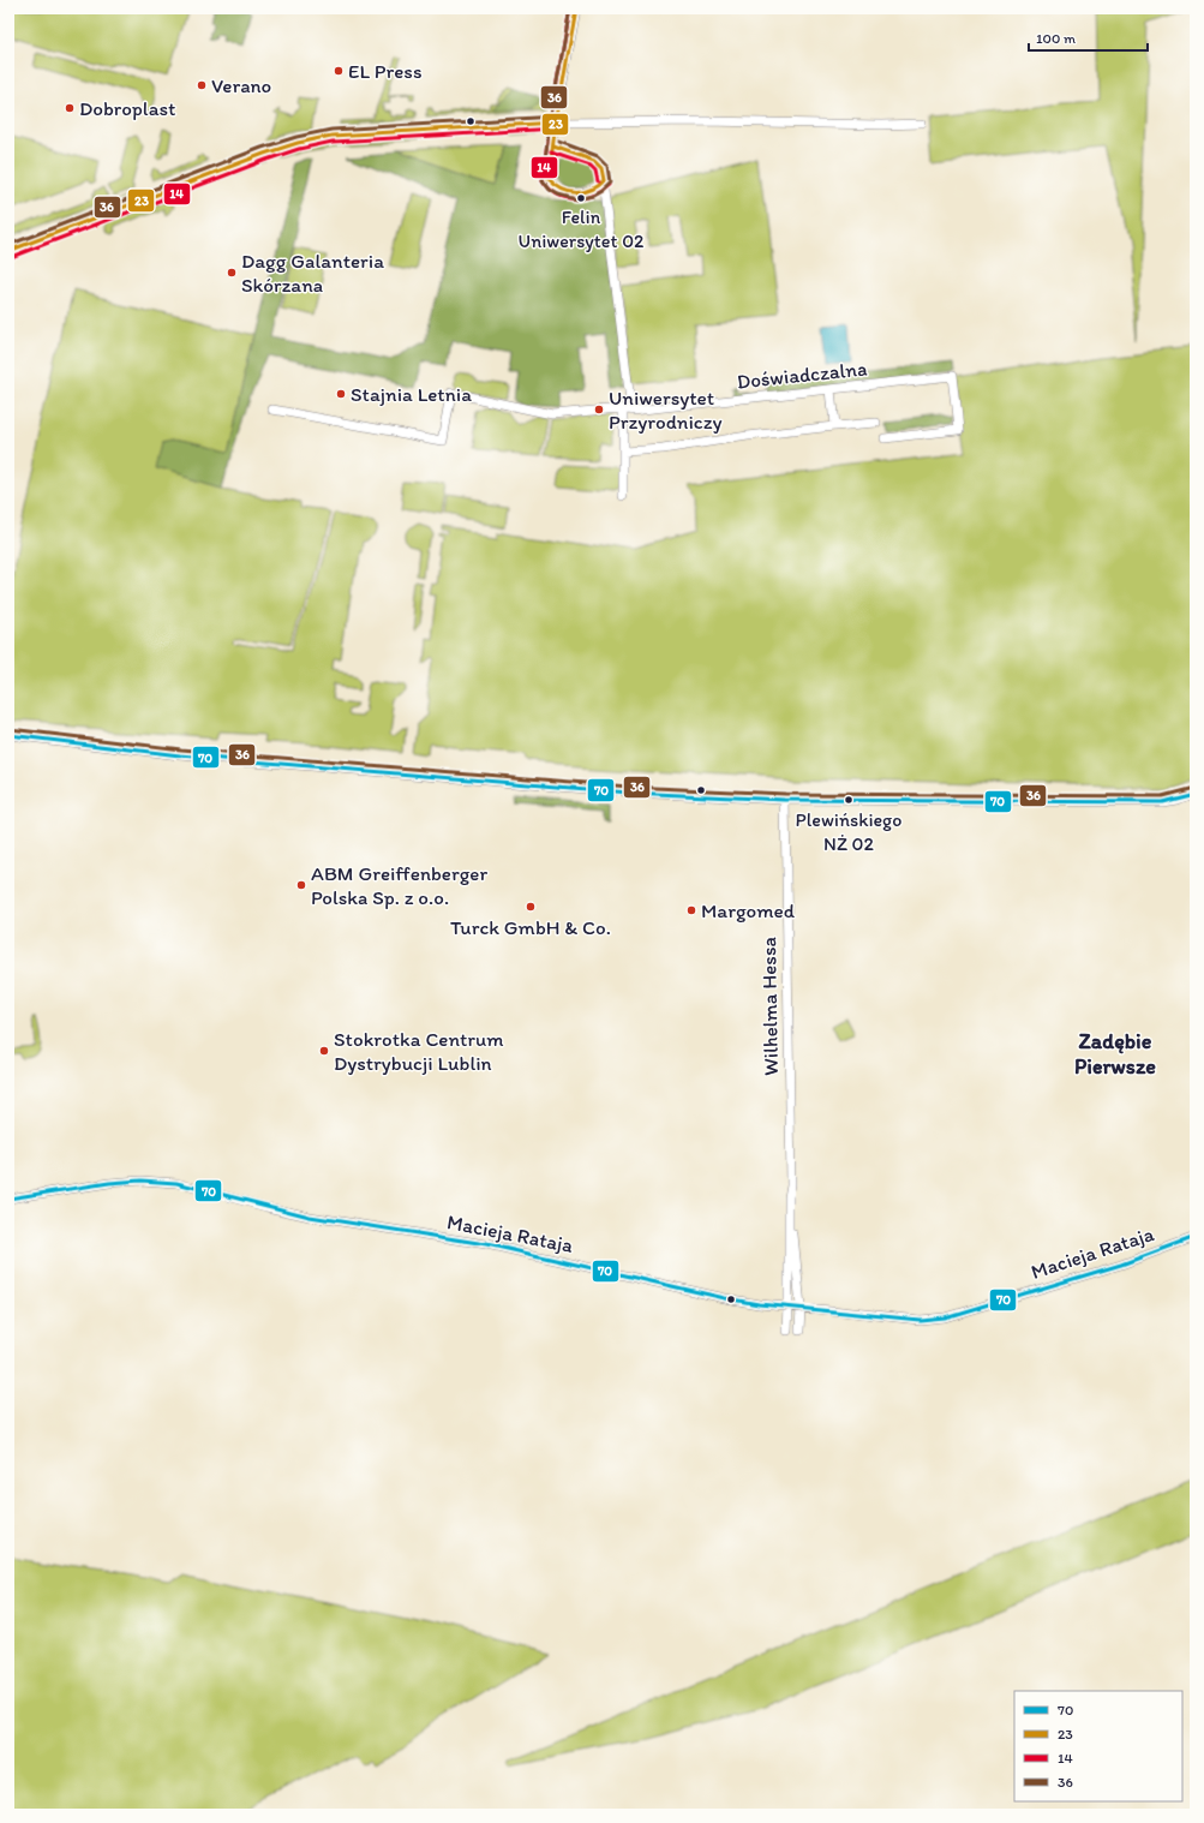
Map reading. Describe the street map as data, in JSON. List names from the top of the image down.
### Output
{
  "streets": {
    "street": ["Doświadczalna", "Wilhelma Hessa", "Macieja Rataja"]
  },
  "crossings": [
    ["Wilhelma Hessa", "Macieja Rataja"]
  ],
  "districts": ["Zadębie Pierwsze"],
  "places": [
    "EL Press",
    "Verano",
    "Dobroplast",
    "Felin Uniwersytet 02",
    "Dagg Galanteria Skórzana",
    "Stajnia Letnia",
    "Uniwersytet Przyrodniczy",
    "Plewińskiego NŻ 02",
    "ABM Greiffenberger Polska Sp. z o.o.",
    "Turck GmbH & Co.",
    "Margomed",
    "Stokrotka Centrum Dystrybucji Lublin"
  ],
  "lines": [
    "transit line 23",
    "transit line 14",
    "transit line 36",
    "transit line 70"
  ],
  "legend": [
    "70",
    "23",
    "14",
    "36"
  ],
  "scale_bar": "100 m"
}
